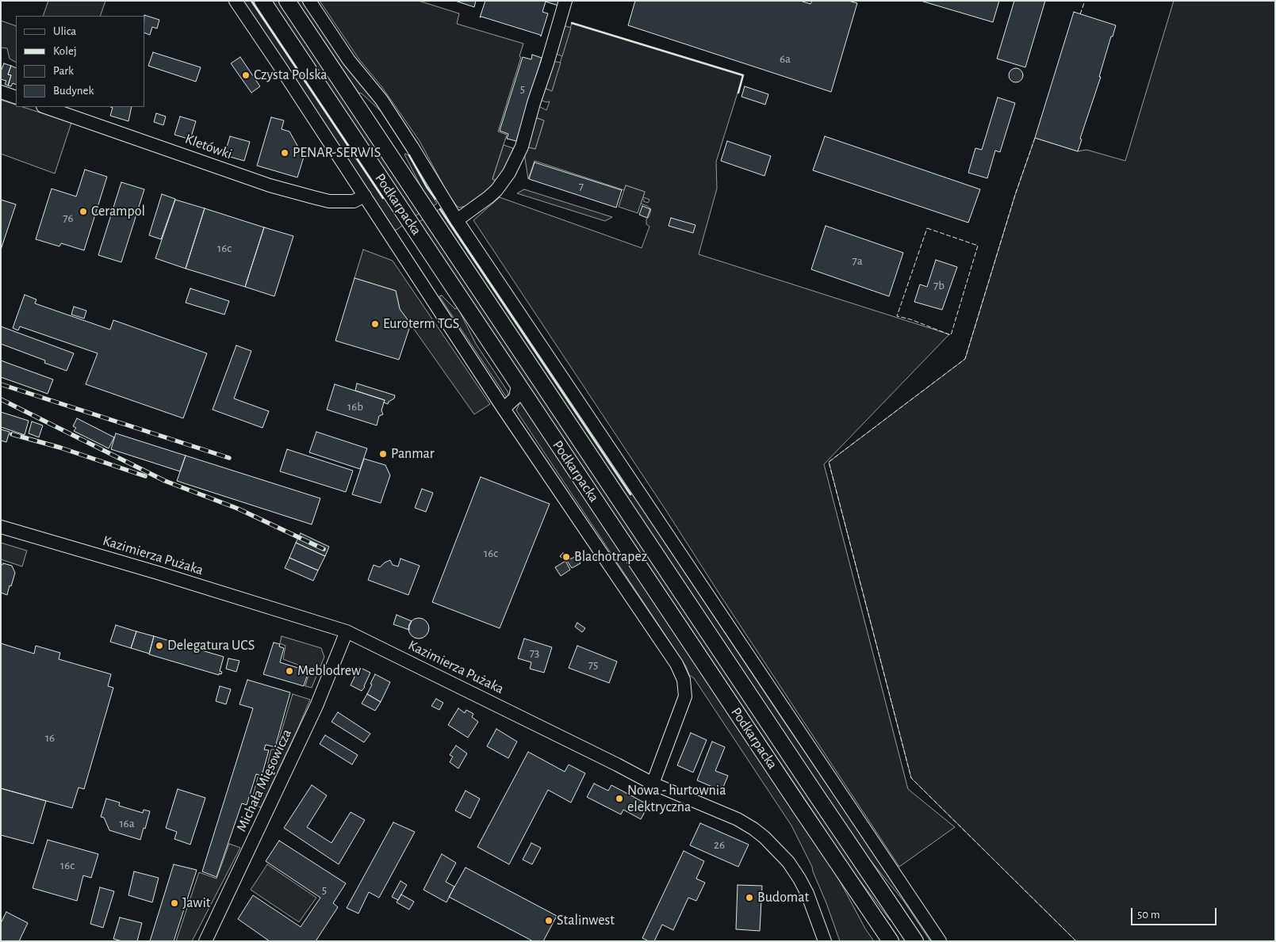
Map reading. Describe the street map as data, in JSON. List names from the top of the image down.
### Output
{
  "streets": {
    "main road": ["Podkarpacka"],
    "street": ["Kletówki", "Kazimierza Pużaka", "Michała Mięsowicza"]
  },
  "crossings": [
    ["Kazimierza Pużaka", "Michała Mięsowicza"]
  ],
  "places": [
    "Czysta Polska",
    "PENAR-SERWIS",
    "Cerampol",
    "Euroterm TGS",
    "Panmar",
    "Blachotrapez",
    "Delegatura UCS",
    "Meblodrew",
    "Nowa - hurtownia elektryczna",
    "Budomat",
    "Jawit",
    "Stalinwest"
  ],
  "house_numbers": [
    "6a",
    "5",
    "7",
    "76",
    "16c",
    "7a",
    "7b",
    "16b",
    "16c",
    "73",
    "75",
    "16",
    "16a",
    "26",
    "16c",
    "5"
  ],
  "legend": [
    "Ulica",
    "Kolej",
    "Park",
    "Budynek"
  ],
  "scale_bar": "50 m"
}
